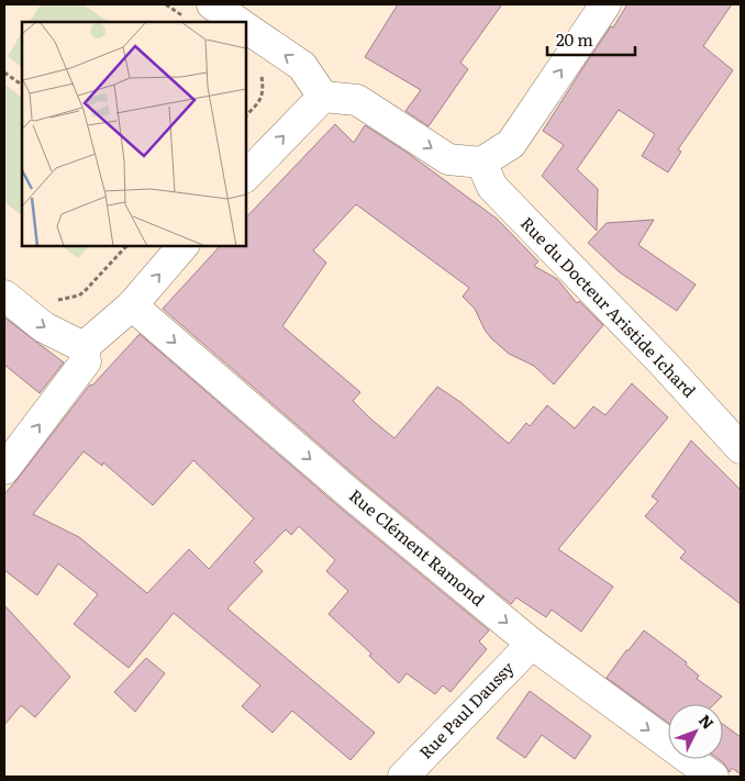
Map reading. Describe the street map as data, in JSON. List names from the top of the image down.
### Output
{
  "streets": {
    "street": ["Rue du Docteur Aristide Ichard", "Rue Clément Ramond", "Rue Paul Daussy"]
  },
  "crossings": [
    ["Rue Clément Ramond", "Rue Paul Daussy"]
  ],
  "one_way": ["Rue Clément Ramond"],
  "scale_bar": "20 m",
  "north": "top right"
}
